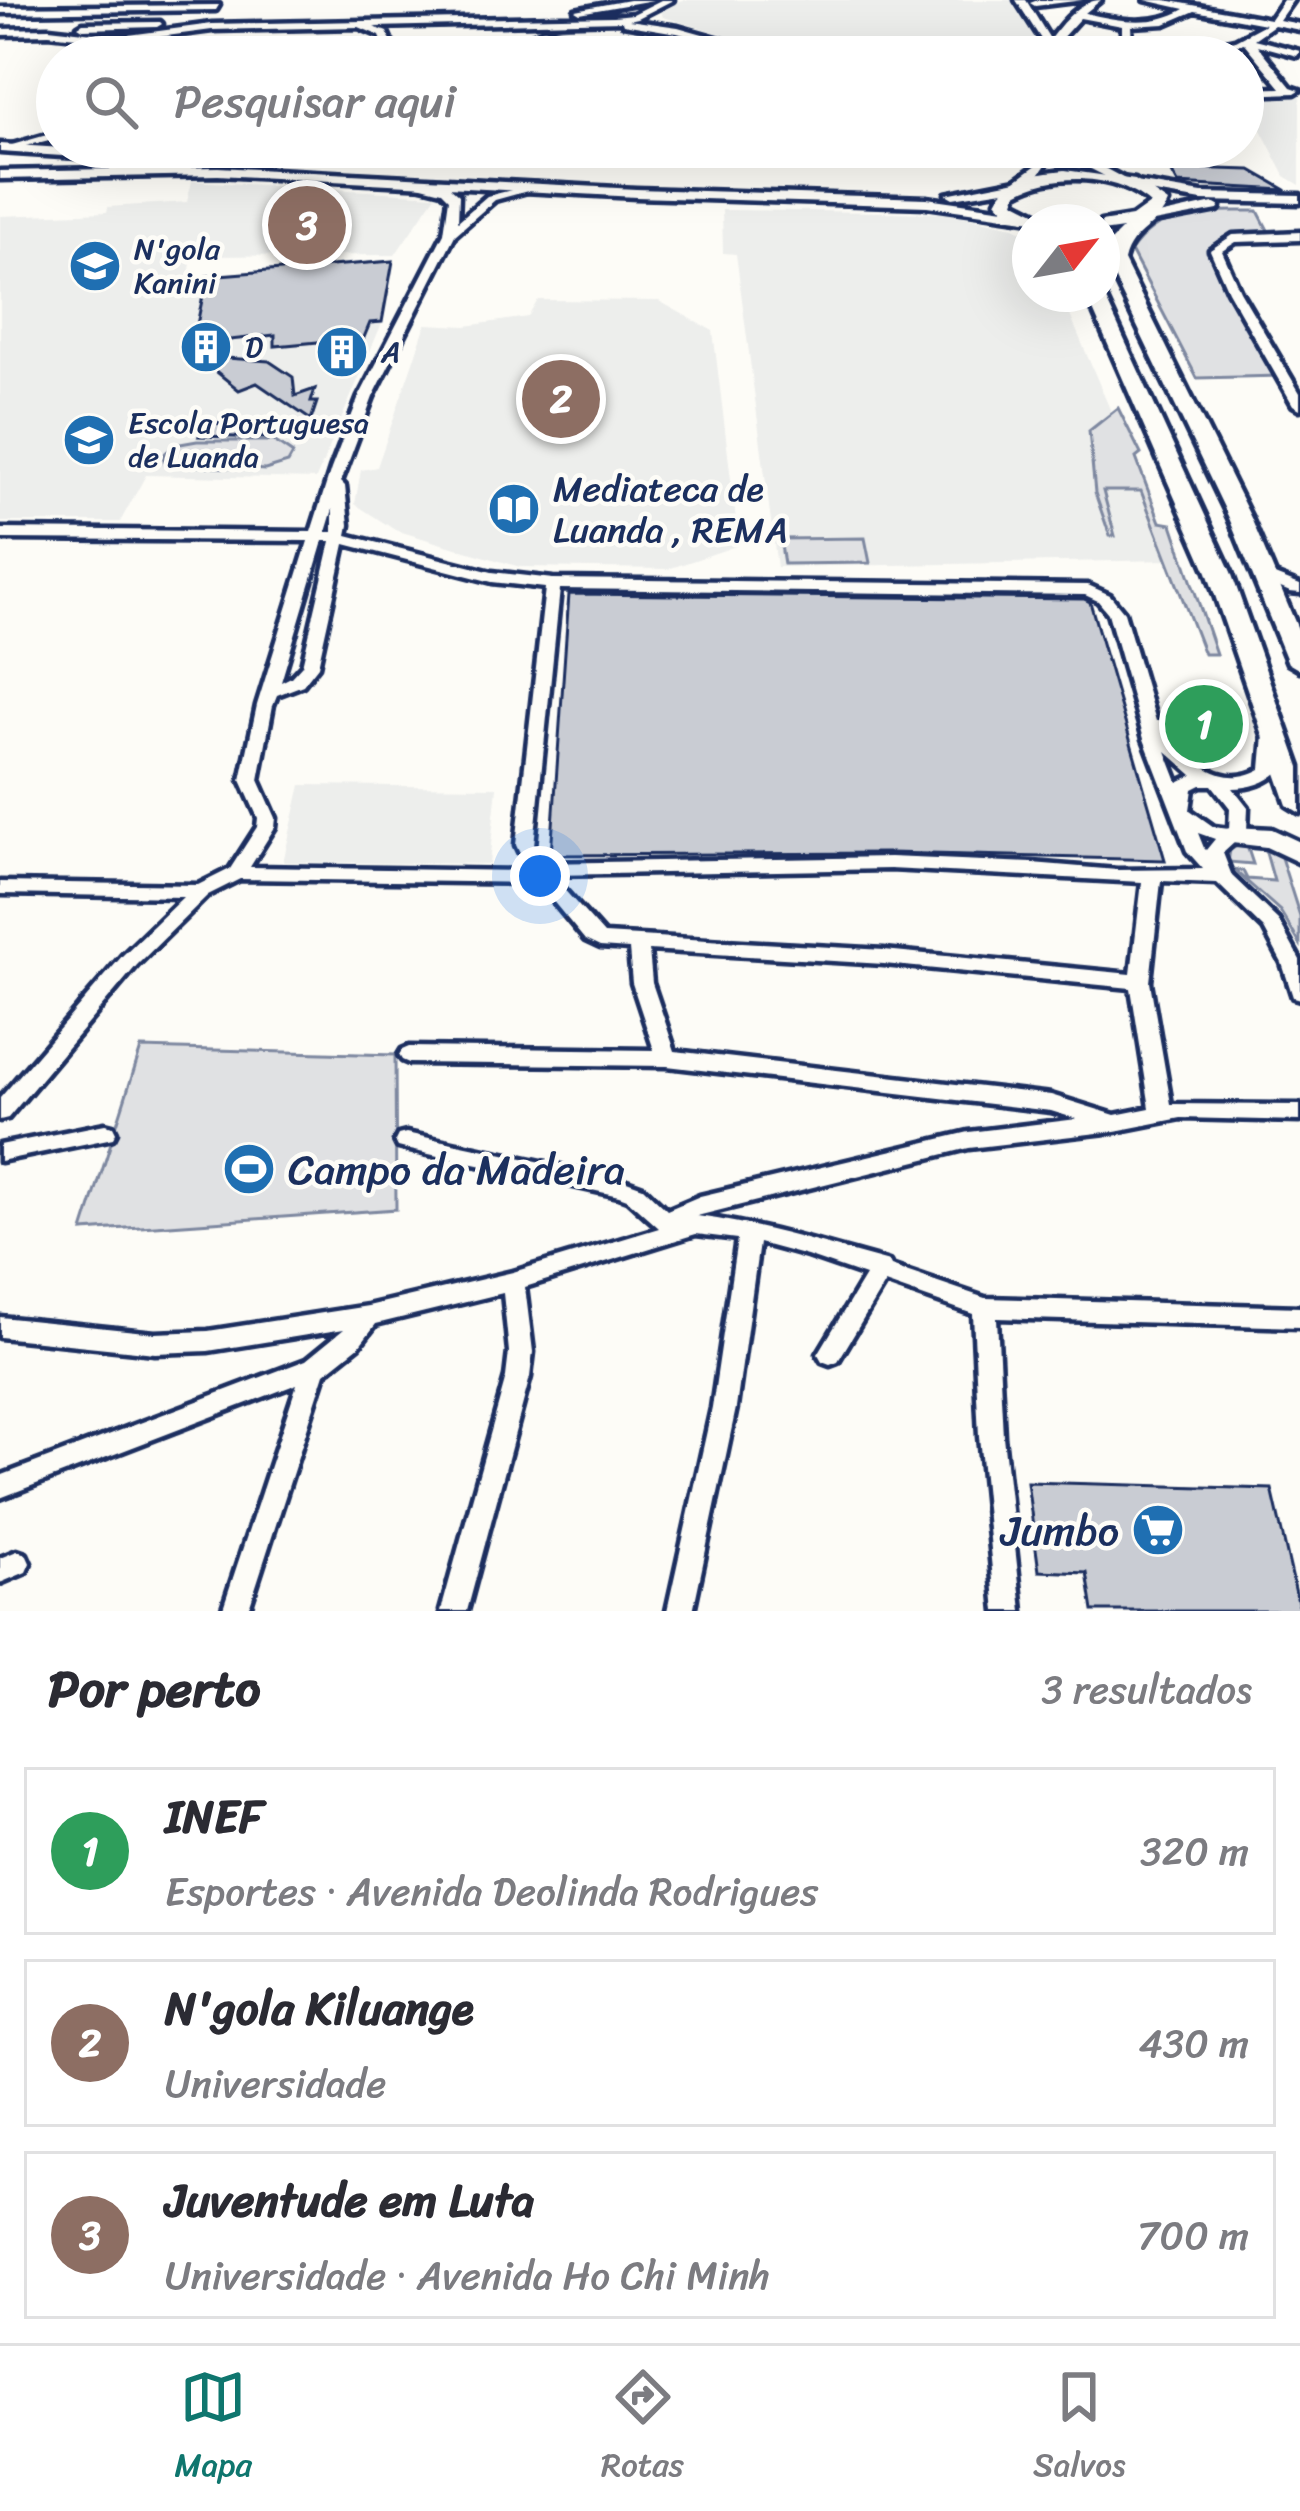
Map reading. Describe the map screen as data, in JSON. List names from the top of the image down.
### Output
{
  "places": {
    "school or university": ["N'gola Kanini", "Escola Portuguesa de Luanda"],
    "building": ["D", "A"],
    "library": ["Mediateca de Luanda , REMA"],
    "sports": ["Campo da Madeira"],
    "supermarket": ["Jumbo"]
  },
  "north": "top right",
  "page": {
    "search": "Pesquisar aqui",
    "pins": ["3", "2", "1"],
    "heading": ["Por perto", "3 resultados"],
    "list": [
      {
        "mark": "1",
        "name": "INEF",
        "note": "Esportes · Avenida Deolinda Rodrigues",
        "value": "320 m"
      },
      {
        "mark": "2",
        "name": "N'gola Kiluange",
        "note": "Universidade",
        "value": "430 m"
      },
      {
        "mark": "3",
        "name": "Juventude em Luta",
        "note": "Universidade · Avenida Ho Chi Minh",
        "value": "700 m"
      }
    ],
    "nav": ["Mapa", "Rotas", "Salvos"]
  }
}
